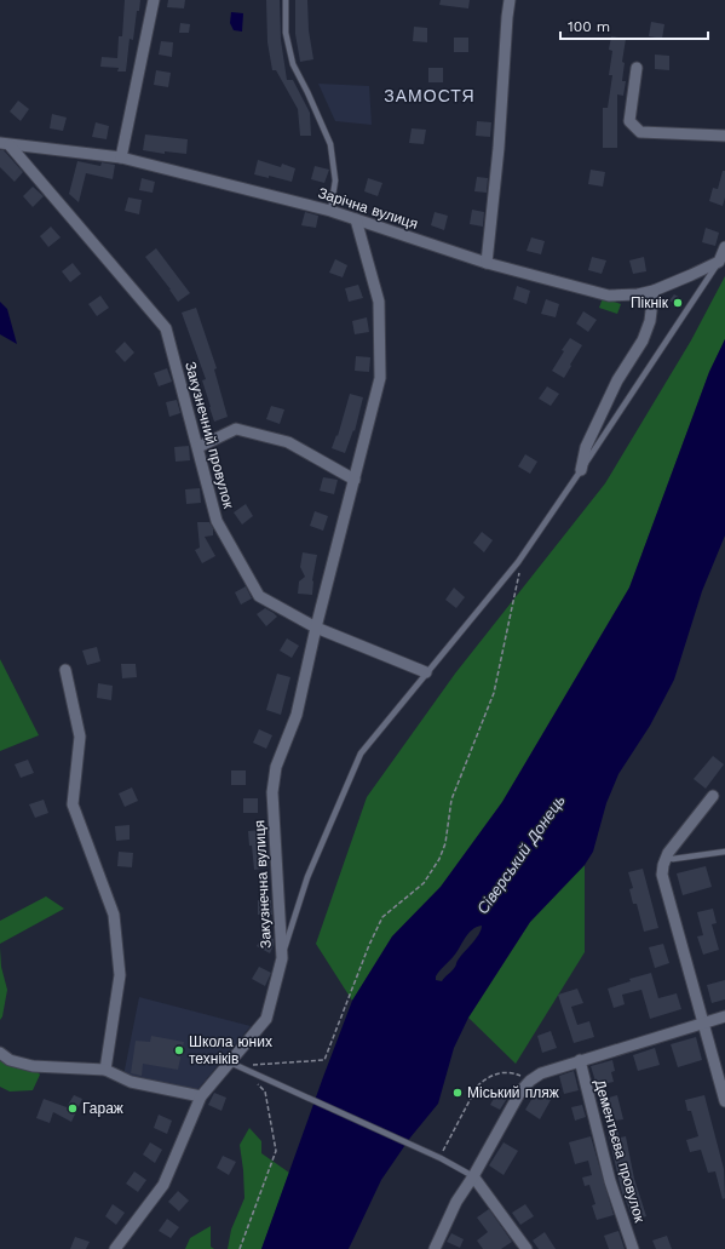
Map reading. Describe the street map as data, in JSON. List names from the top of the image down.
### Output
{
  "streets": {
    "street": [
      "Зарічна вулиця",
      "Закузнечний провулок",
      "Закузнечна вулиця",
      "Дементьєва провулок"
    ]
  },
  "crossings": [
    ["Зарічна вулиця", "Закузнечний провулок"],
    ["Зарічна вулиця", "Закузнечна вулиця"],
    ["Закузнечний провулок", "Закузнечна вулиця"]
  ],
  "districts": ["ЗАМОСТЯ"],
  "water": ["Сіверський Донець"],
  "places": [
    "Пікнік",
    "Школа юних техніків",
    "Міський пляж",
    "Гараж"
  ],
  "scale_bar": "100 m"
}
